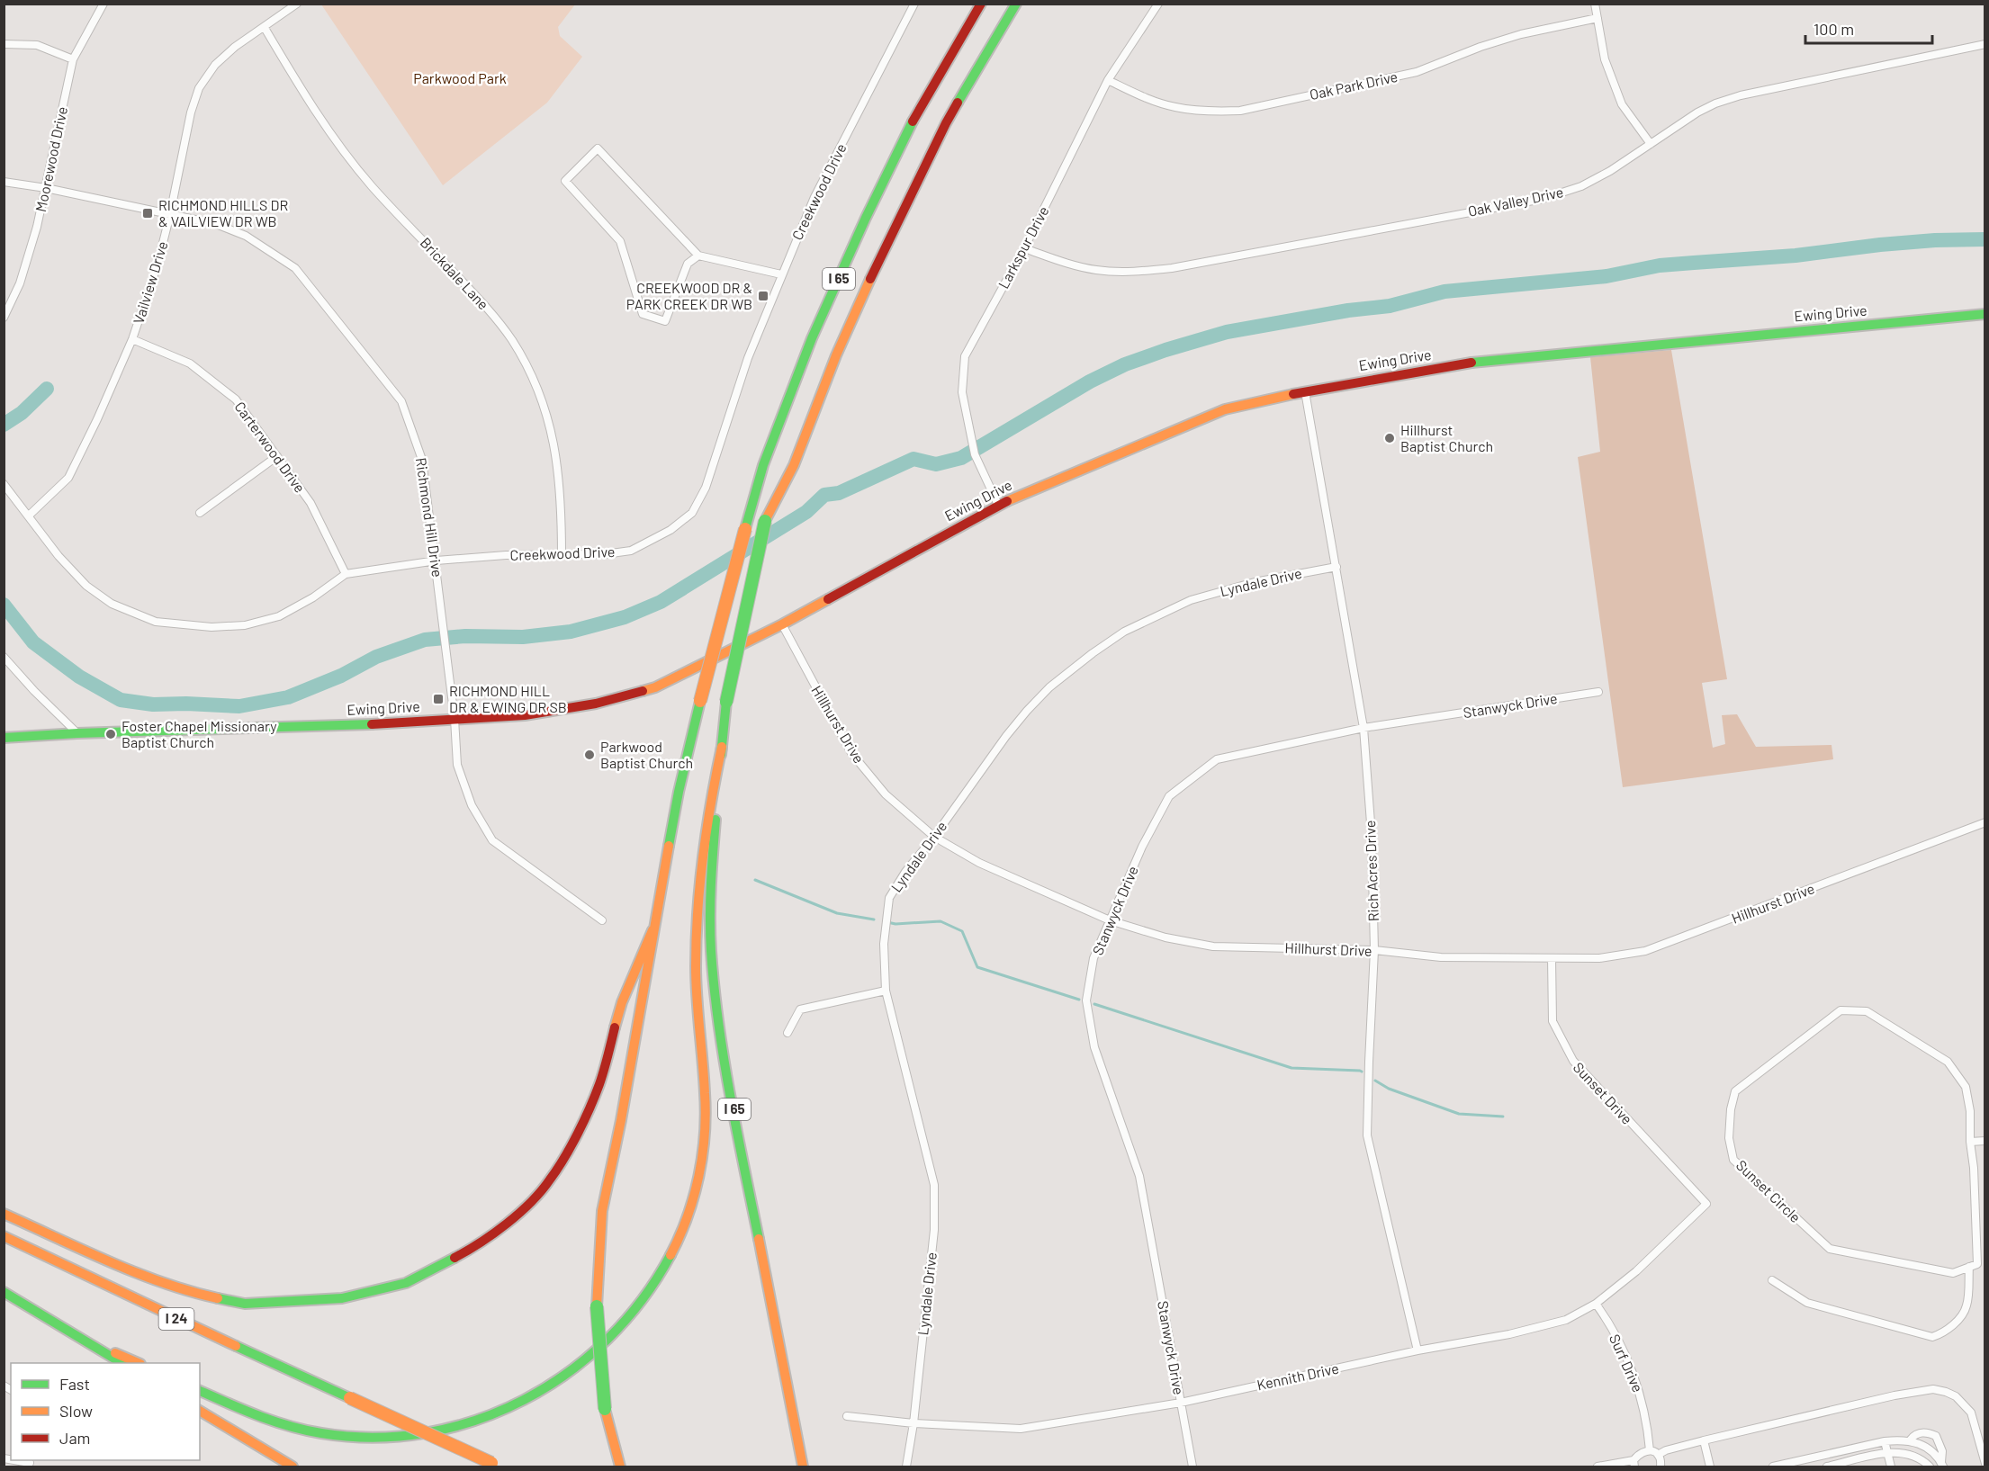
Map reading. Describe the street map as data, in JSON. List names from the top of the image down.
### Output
{
  "streets": {
    "main road": ["I 65", "Ewing Drive", "I 24"],
    "street": [
      "Oak Park Drive",
      "Moorewood Drive",
      "Creekwood Drive",
      "Oak Valley Drive",
      "Larkspur Drive",
      "Brickdale Lane",
      "Vailview Drive",
      "Carterwood Drive",
      "Richmond Hill Drive",
      "Lyndale Drive",
      "Stanwyck Drive",
      "Hillhurst Drive",
      "Rich Acres Drive",
      "Sunset Drive",
      "Sunset Circle",
      "Surf Drive",
      "Kennith Drive"
    ]
  },
  "crossings": [
    ["Oak Park Drive", "Larkspur Drive"],
    ["Moorewood Drive", "Richmond Hill Drive"],
    ["Creekwood Drive", "Brickdale Lane"],
    ["Creekwood Drive", "Vailview Drive"],
    ["Creekwood Drive", "Carterwood Drive"],
    ["Creekwood Drive", "Richmond Hill Drive"],
    ["Oak Valley Drive", "Larkspur Drive"],
    ["Larkspur Drive", "Ewing Drive"],
    ["Brickdale Lane", "Vailview Drive"],
    ["Vailview Drive", "Carterwood Drive"],
    ["Vailview Drive", "Richmond Hill Drive"],
    ["Ewing Drive", "Richmond Hill Drive"],
    ["Ewing Drive", "Hillhurst Drive"],
    ["Ewing Drive", "Rich Acres Drive"],
    ["Lyndale Drive", "Hillhurst Drive"],
    ["Lyndale Drive", "Rich Acres Drive"],
    ["Lyndale Drive", "Kennith Drive"],
    ["Stanwyck Drive", "Hillhurst Drive"],
    ["Stanwyck Drive", "Rich Acres Drive"],
    ["Stanwyck Drive", "Kennith Drive"],
    ["Hillhurst Drive", "Rich Acres Drive"],
    ["Hillhurst Drive", "Sunset Drive"],
    ["Rich Acres Drive", "Kennith Drive"],
    ["Sunset Drive", "Kennith Drive"],
    ["Surf Drive", "Kennith Drive"]
  ],
  "parks": ["Parkwood Park"],
  "places": {
    "transit": ["RICHMOND HILLS DR & VAILVIEW DR WB", "CREEKWOOD DR & PARK CREEK DR WB", "RICHMOND HILL DR & EWING DR SB"],
    "other": ["Hillhurst Baptist Church", "Foster Chapel Missionary Baptist Church", "Parkwood Baptist Church"]
  },
  "legend": ["Fast", "Slow", "Jam"],
  "scale_bar": "100 m"
}
